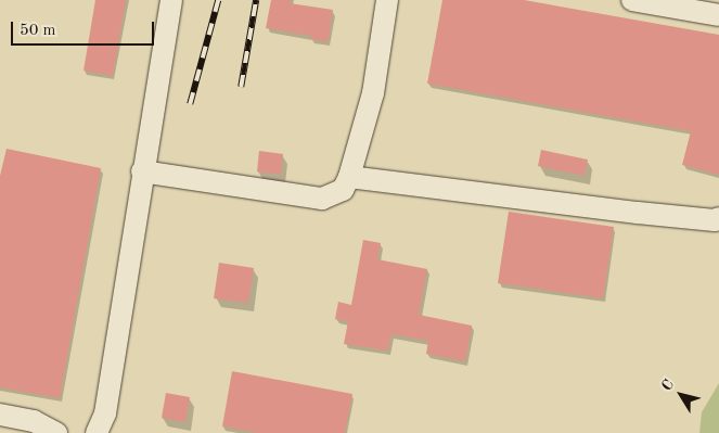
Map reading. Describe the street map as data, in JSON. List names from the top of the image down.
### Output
{
  "scale_bar": "50 m",
  "north": "top left"
}
